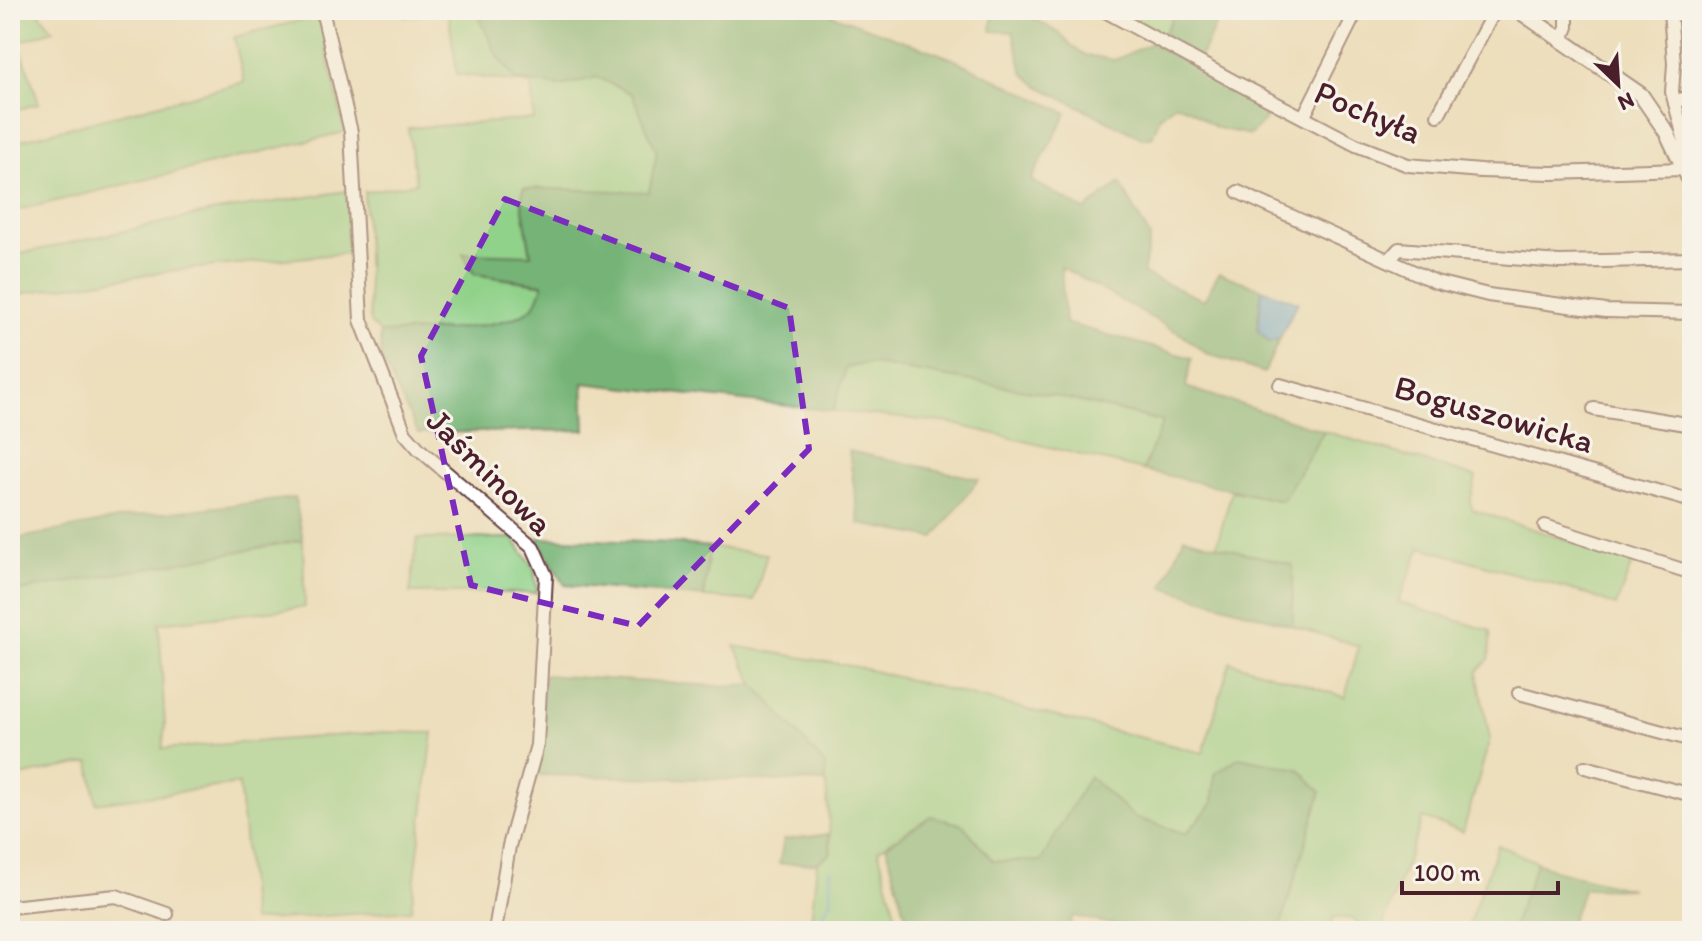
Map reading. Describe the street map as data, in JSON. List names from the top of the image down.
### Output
{
  "streets": {
    "street": ["Pochyła", "Boguszowicka", "Jaśminowa"]
  },
  "scale_bar": "100 m",
  "north": "bottom right"
}
